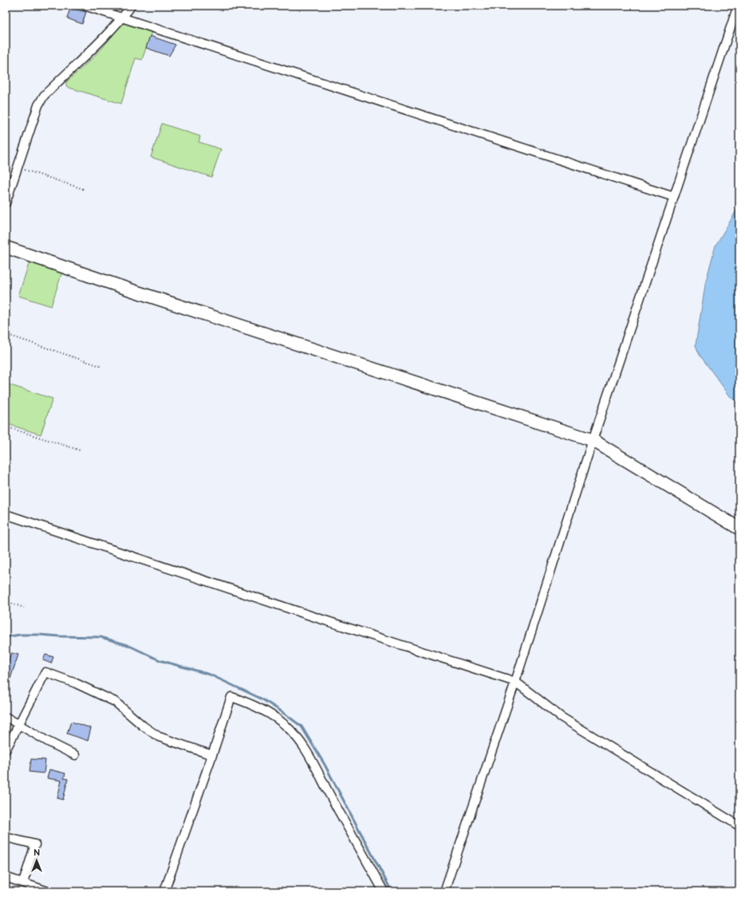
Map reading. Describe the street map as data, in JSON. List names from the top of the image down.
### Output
{
  "north": "top"
}
